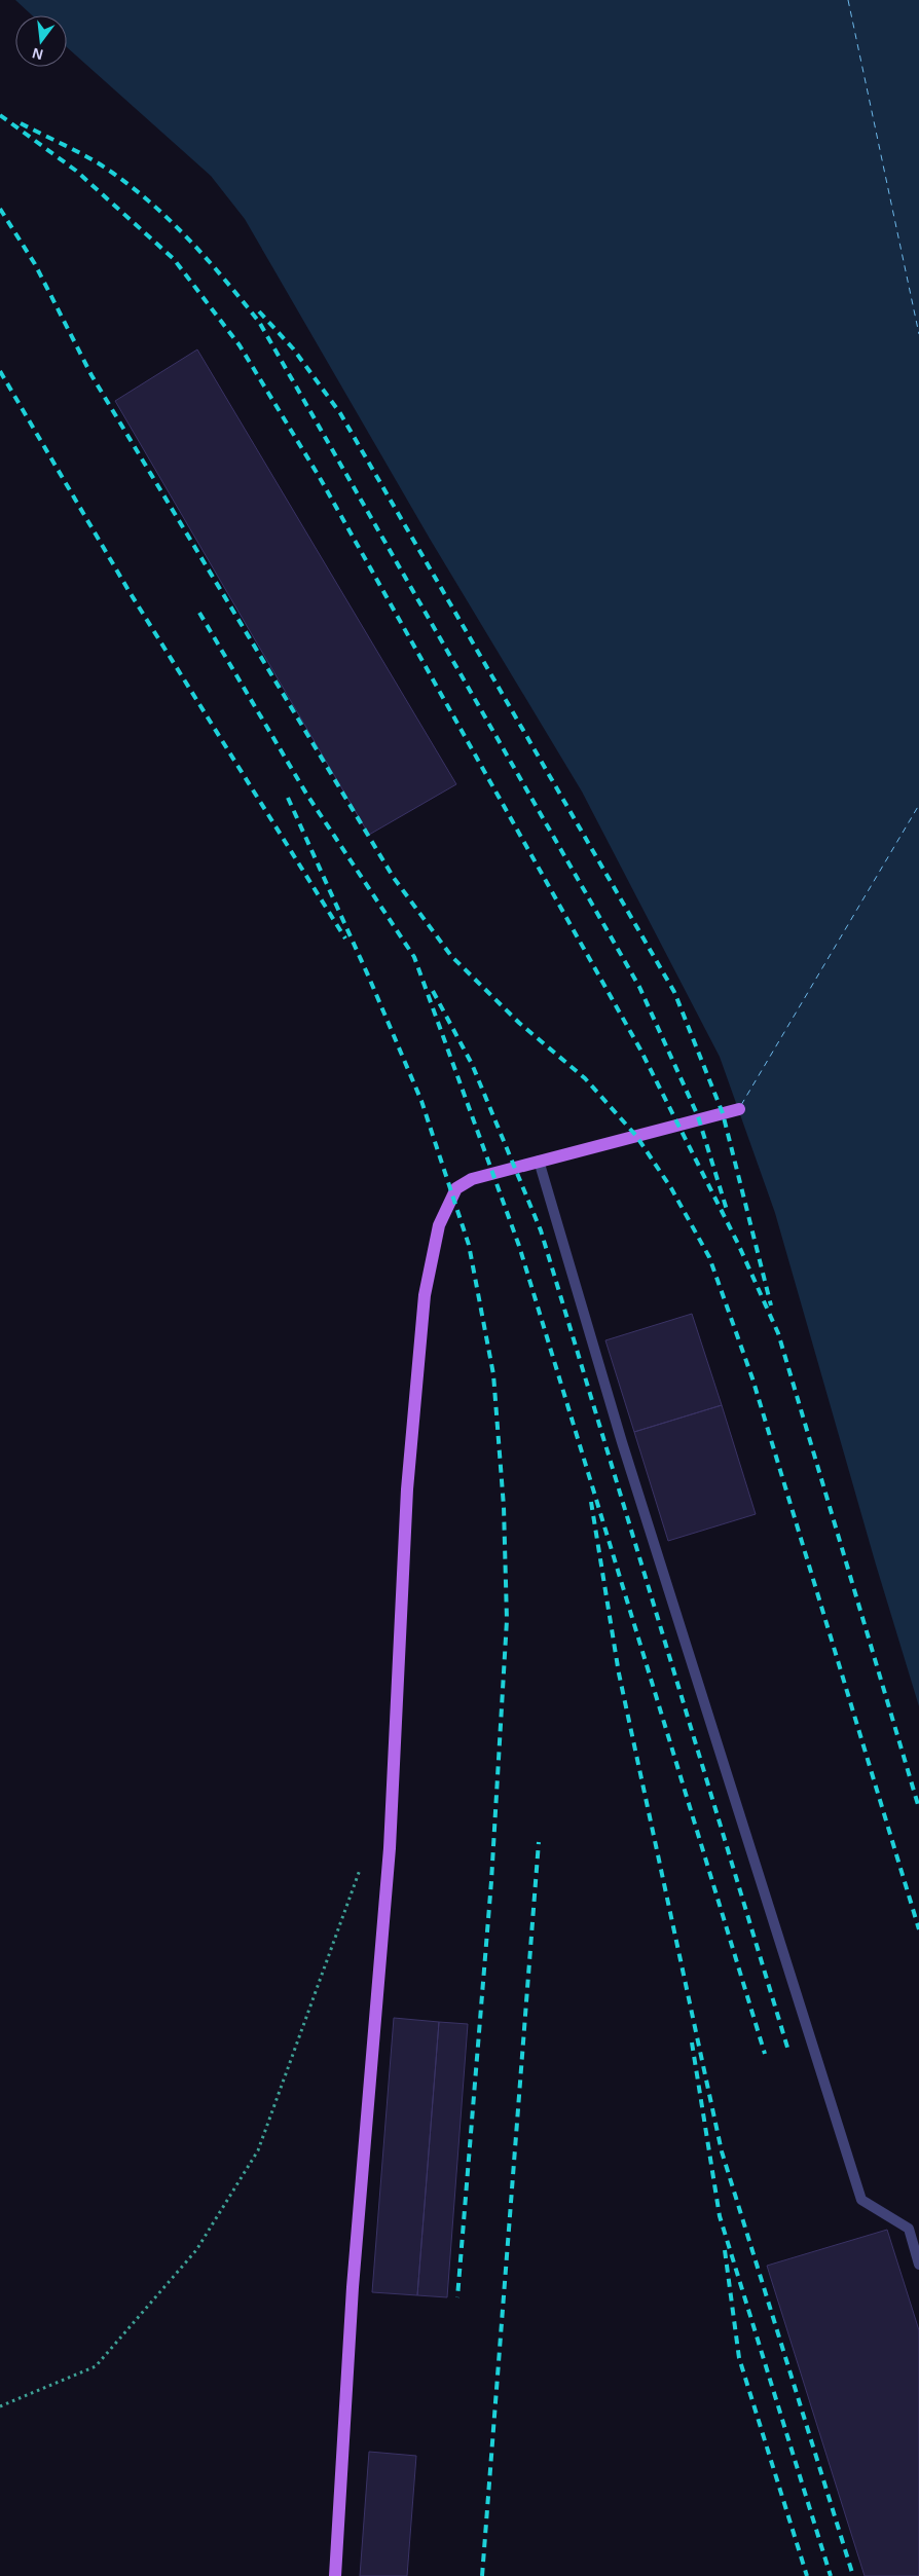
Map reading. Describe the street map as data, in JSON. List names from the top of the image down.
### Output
{
  "north": "bottom"
}
